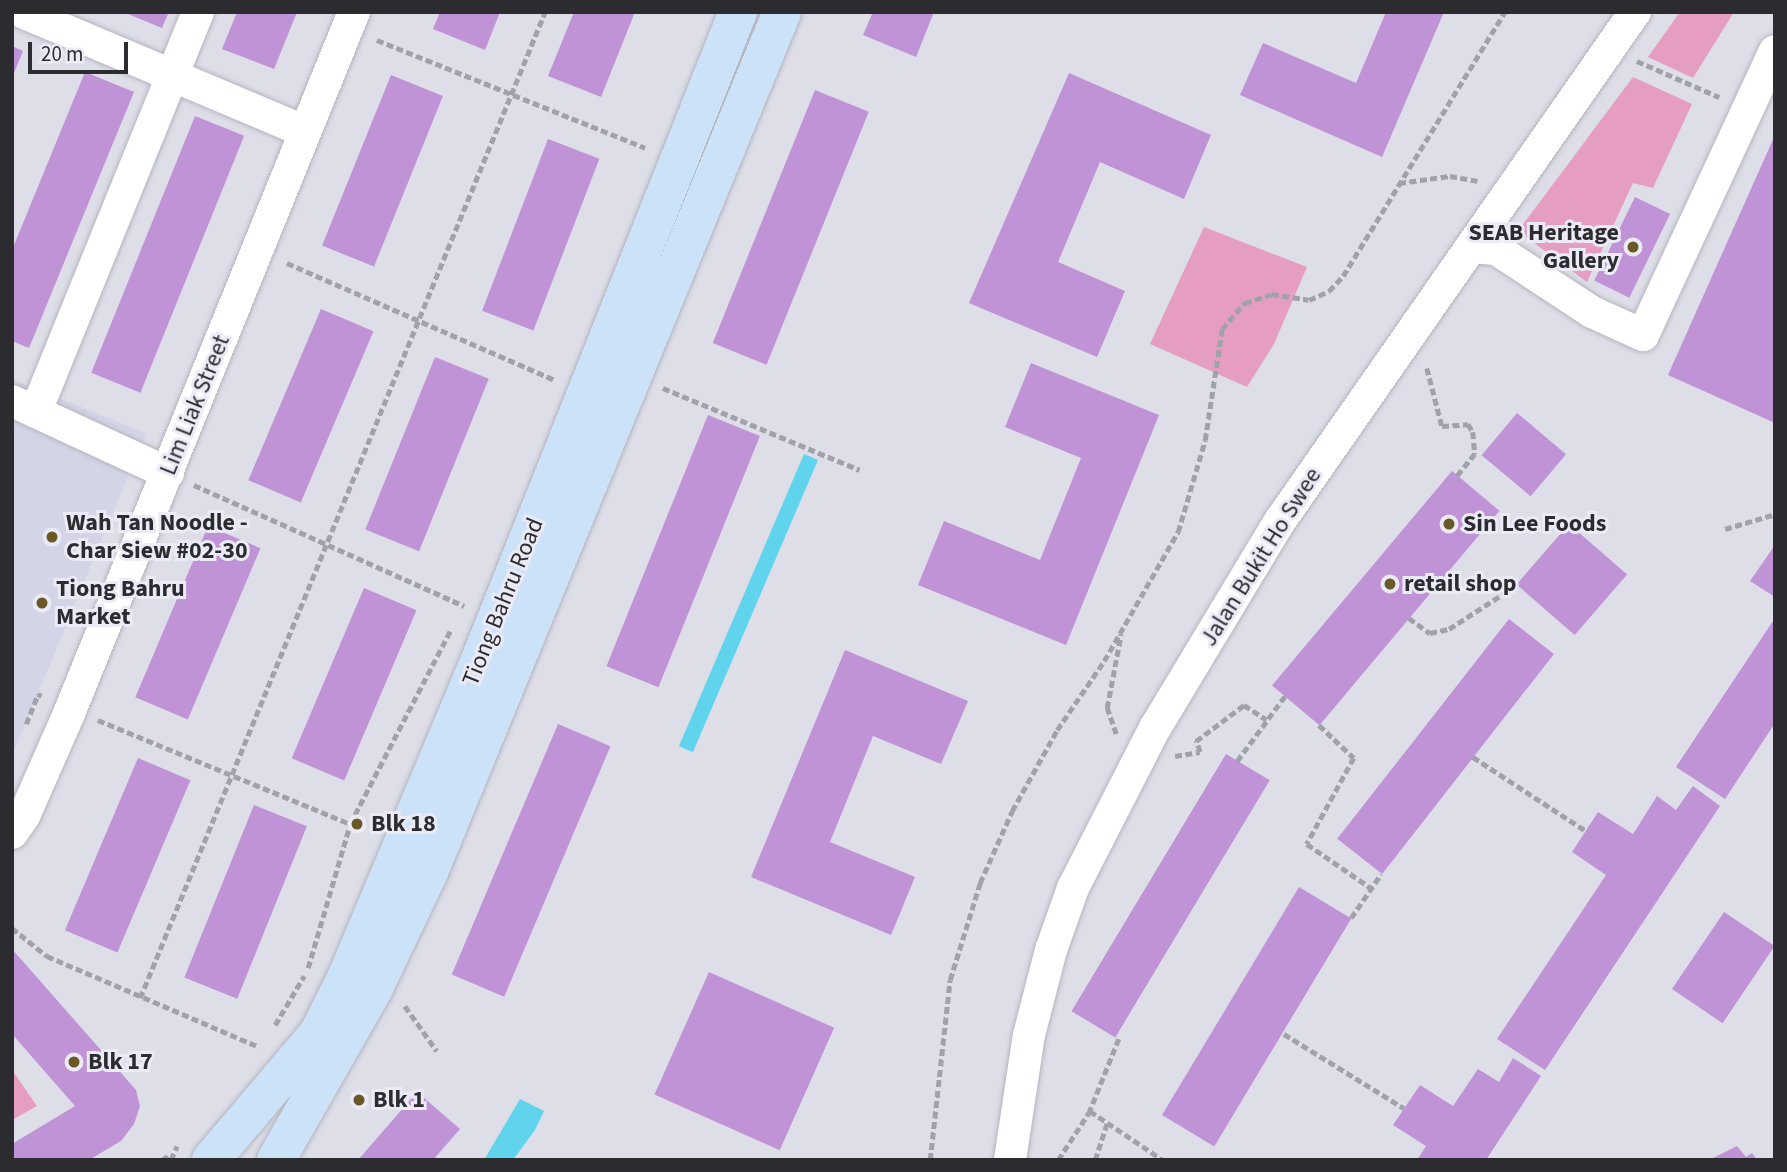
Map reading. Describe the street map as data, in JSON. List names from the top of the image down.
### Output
{
  "streets": {
    "main road": ["Tiong Bahru Road"],
    "street": ["Lim Liak Street", "Jalan Bukit Ho Swee"]
  },
  "places": [
    "SEAB Heritage Gallery",
    "Sin Lee Foods",
    "Wah Tan Noodle - Char Siew #02-30",
    "retail shop",
    "Tiong Bahru Market",
    "Blk 18",
    "Blk 17",
    "Blk 1"
  ],
  "scale_bar": "20 m"
}
